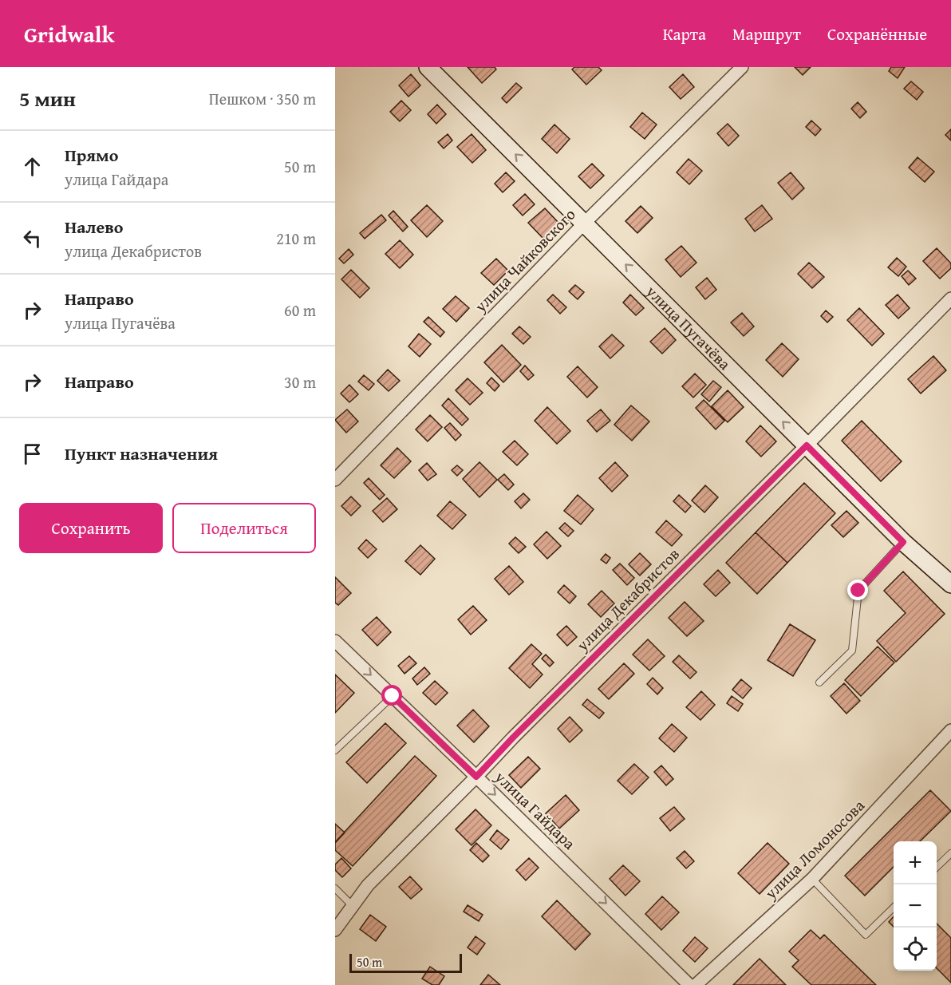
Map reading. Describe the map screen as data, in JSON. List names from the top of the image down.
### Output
{
  "streets": {
    "street": [
      "улица Чайковского",
      "улица Пугачёва",
      "улица Декабристов",
      "улица Гайдара",
      "улица Ломоносова"
    ]
  },
  "crossings": [
    ["улица Чайковского", "улица Пугачёва"],
    ["улица Пугачёва", "улица Декабристов"],
    ["улица Декабристов", "улица Гайдара"]
  ],
  "one_way": ["улица Пугачёва", "улица Гайдара"],
  "scale_bar": "50 m",
  "page": {
    "header": "Gridwalk",
    "nav": ["Карта", "Маршрут", "Сохранённые"],
    "heading": ["5 мин", "Пешком · 350 m"],
    "list": [
      ["Прямо", "улица Гайдара", "50 m"],
      ["Налево", "улица Декабристов", "210 m"],
      ["Направо", "улица Пугачёва", "60 m"],
      ["Направо", "30 m"],
      "Пункт назначения"
    ],
    "buttons": ["Сохранить", "Поделиться"],
    "map_buttons": ["+", "−"],
    "scale": "50 m"
  }
}
